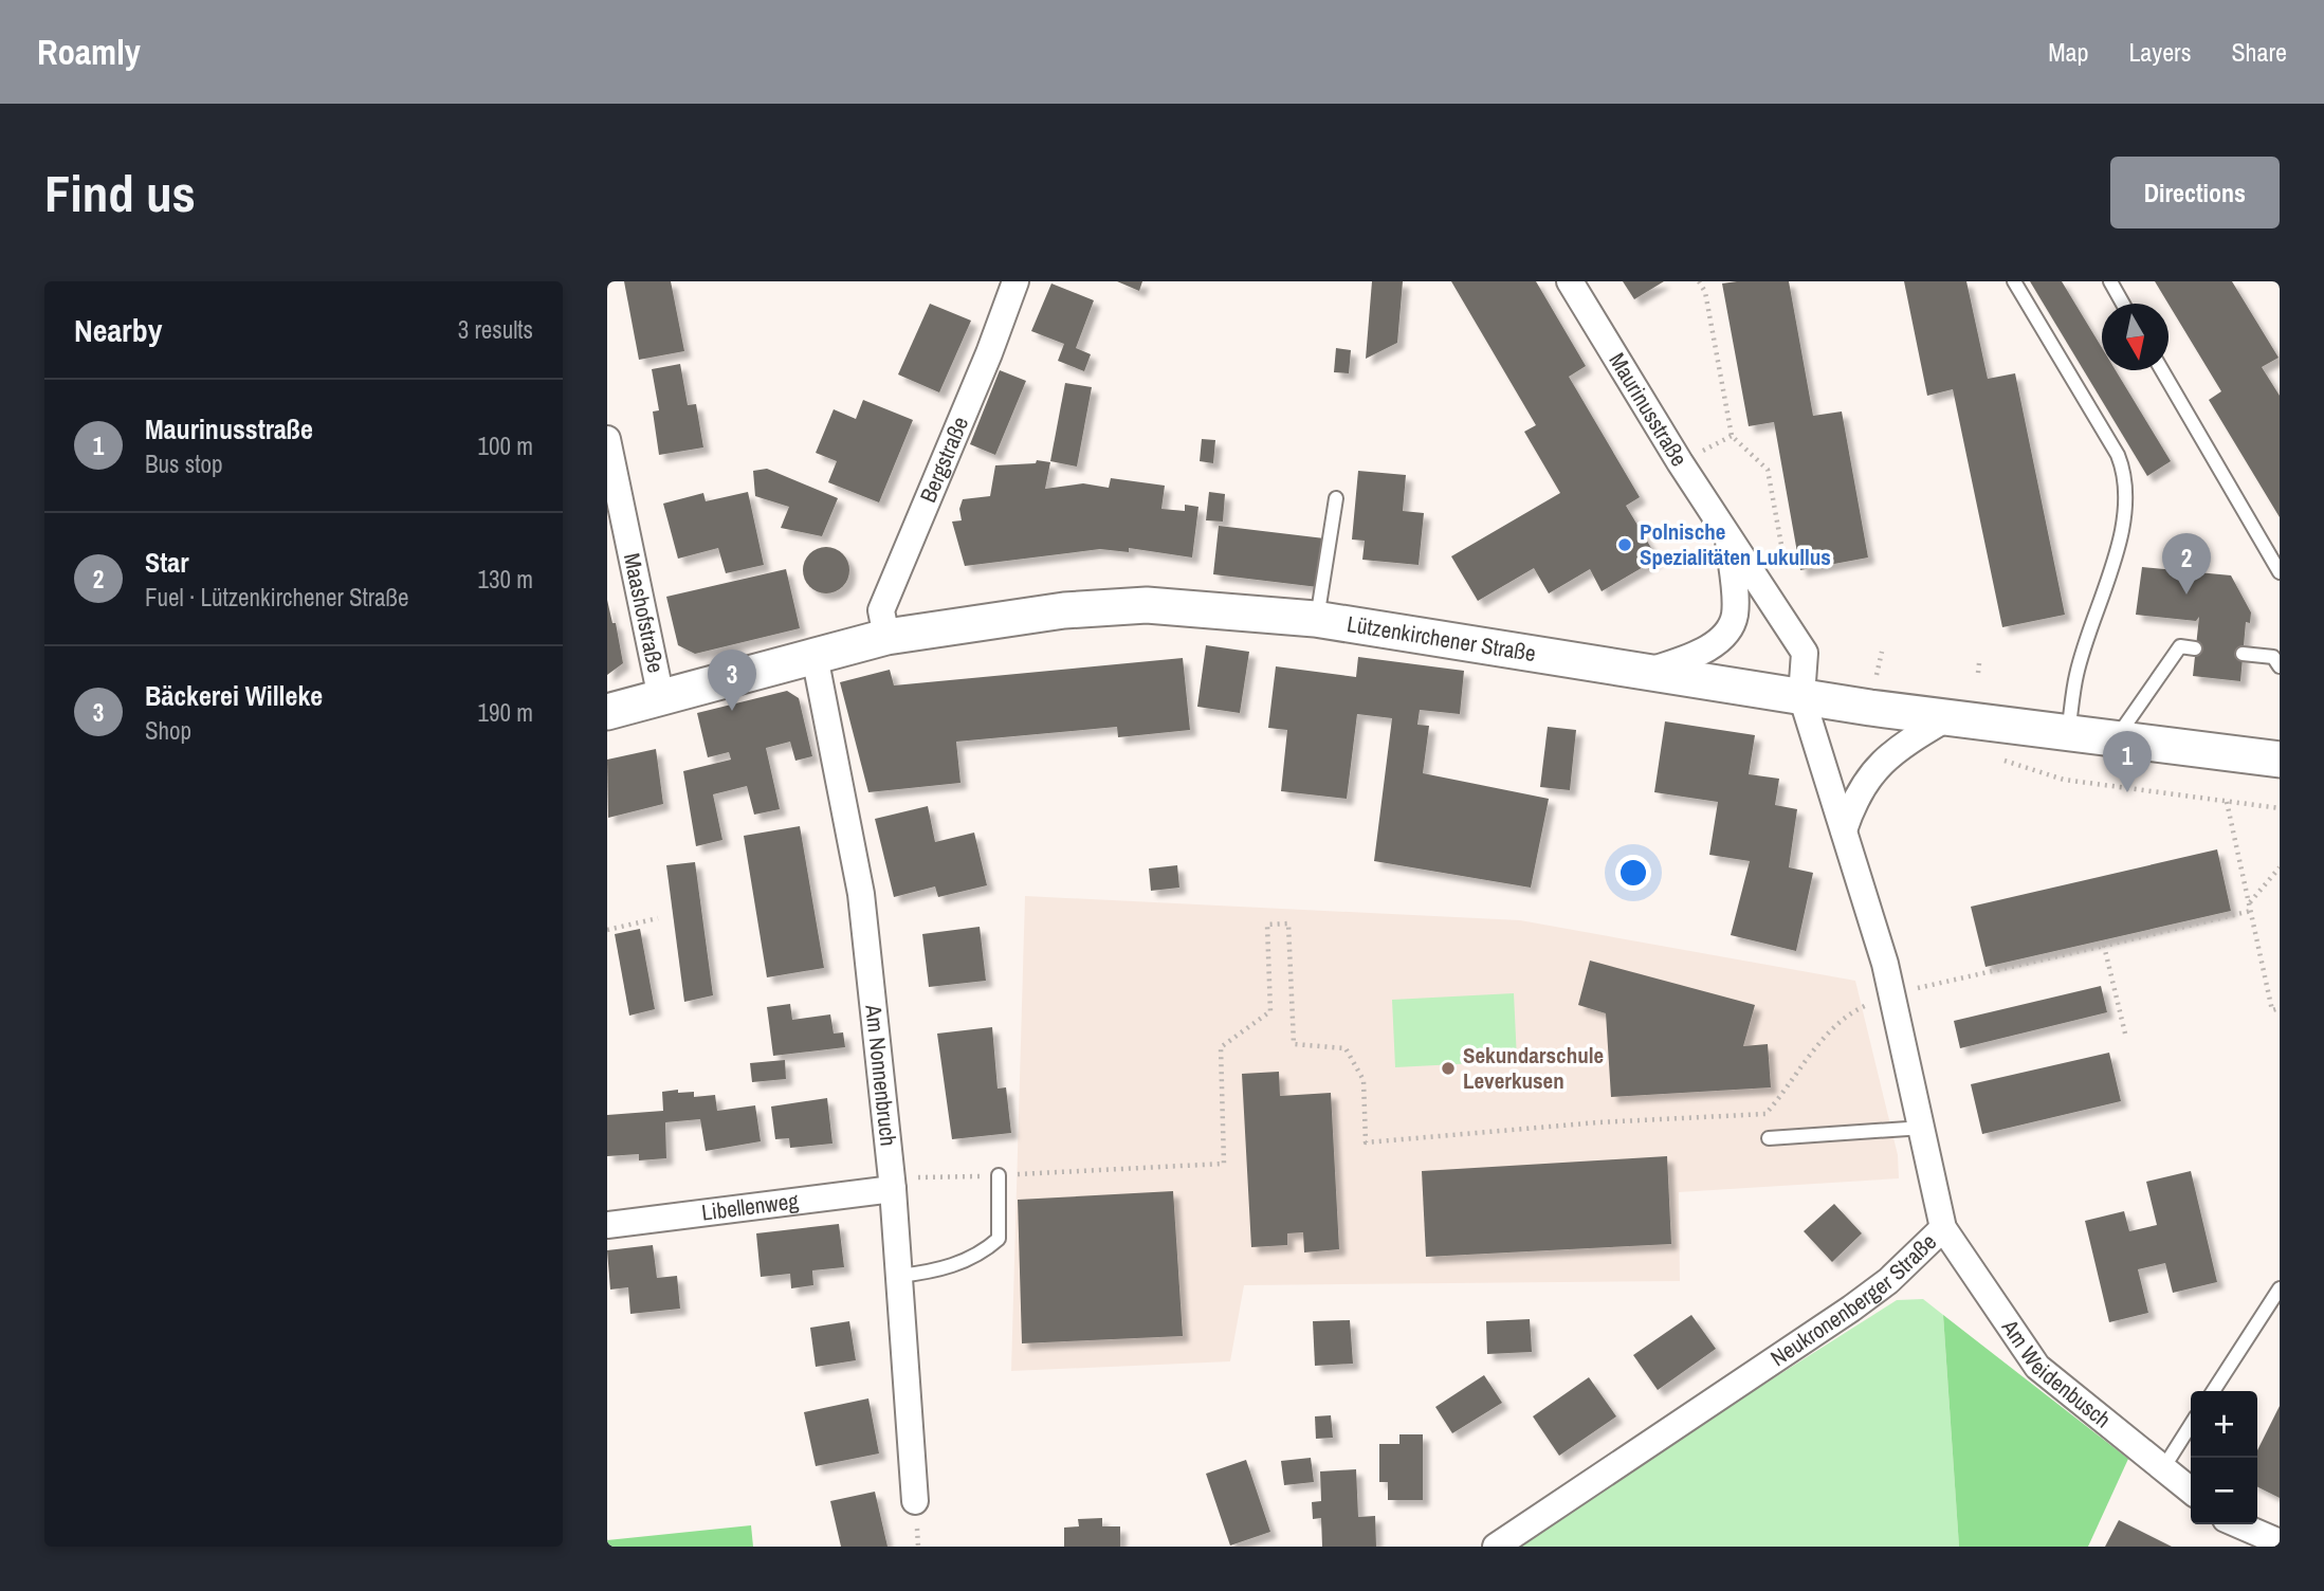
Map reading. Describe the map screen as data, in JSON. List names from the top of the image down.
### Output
{
  "streets": {
    "main road": ["Lützenkirchener Straße"],
    "street": [
      "Maurinusstraße",
      "Bergstraße",
      "Maashofstraße",
      "Am Nonnenbruch",
      "Libellenweg",
      "Neukronenberger Straße",
      "Am Weidenbusch"
    ]
  },
  "crossings": [
    ["Maurinusstraße", "Lützenkirchener Straße"],
    ["Maurinusstraße", "Neukronenberger Straße"],
    ["Bergstraße", "Lützenkirchener Straße"],
    ["Maashofstraße", "Lützenkirchener Straße"],
    ["Lützenkirchener Straße", "Am Nonnenbruch"],
    ["Lützenkirchener Straße", "Neukronenberger Straße"],
    ["Am Nonnenbruch", "Libellenweg"],
    ["Neukronenberger Straße", "Am Weidenbusch"]
  ],
  "places": ["Polnische Spezialitäten Lukullus", "Sekundarschule Leverkusen"],
  "north": "bottom",
  "page": {
    "header": "Roamly",
    "nav": ["Map", "Layers", "Share"],
    "buttons": "Directions",
    "title": "Find us",
    "heading": ["Nearby", "3 results"],
    "list": [
      {
        "mark": "1",
        "name": "Maurinusstraße",
        "note": "Bus stop",
        "value": "100 m"
      },
      {
        "mark": "2",
        "name": "Star",
        "note": "Fuel · Lützenkirchener Straße",
        "value": "130 m"
      },
      {
        "mark": "3",
        "name": "Bäckerei Willeke",
        "note": "Shop",
        "value": "190 m"
      }
    ],
    "pins": ["2", "3", "1"],
    "map_buttons": ["+", "−"]
  }
}
